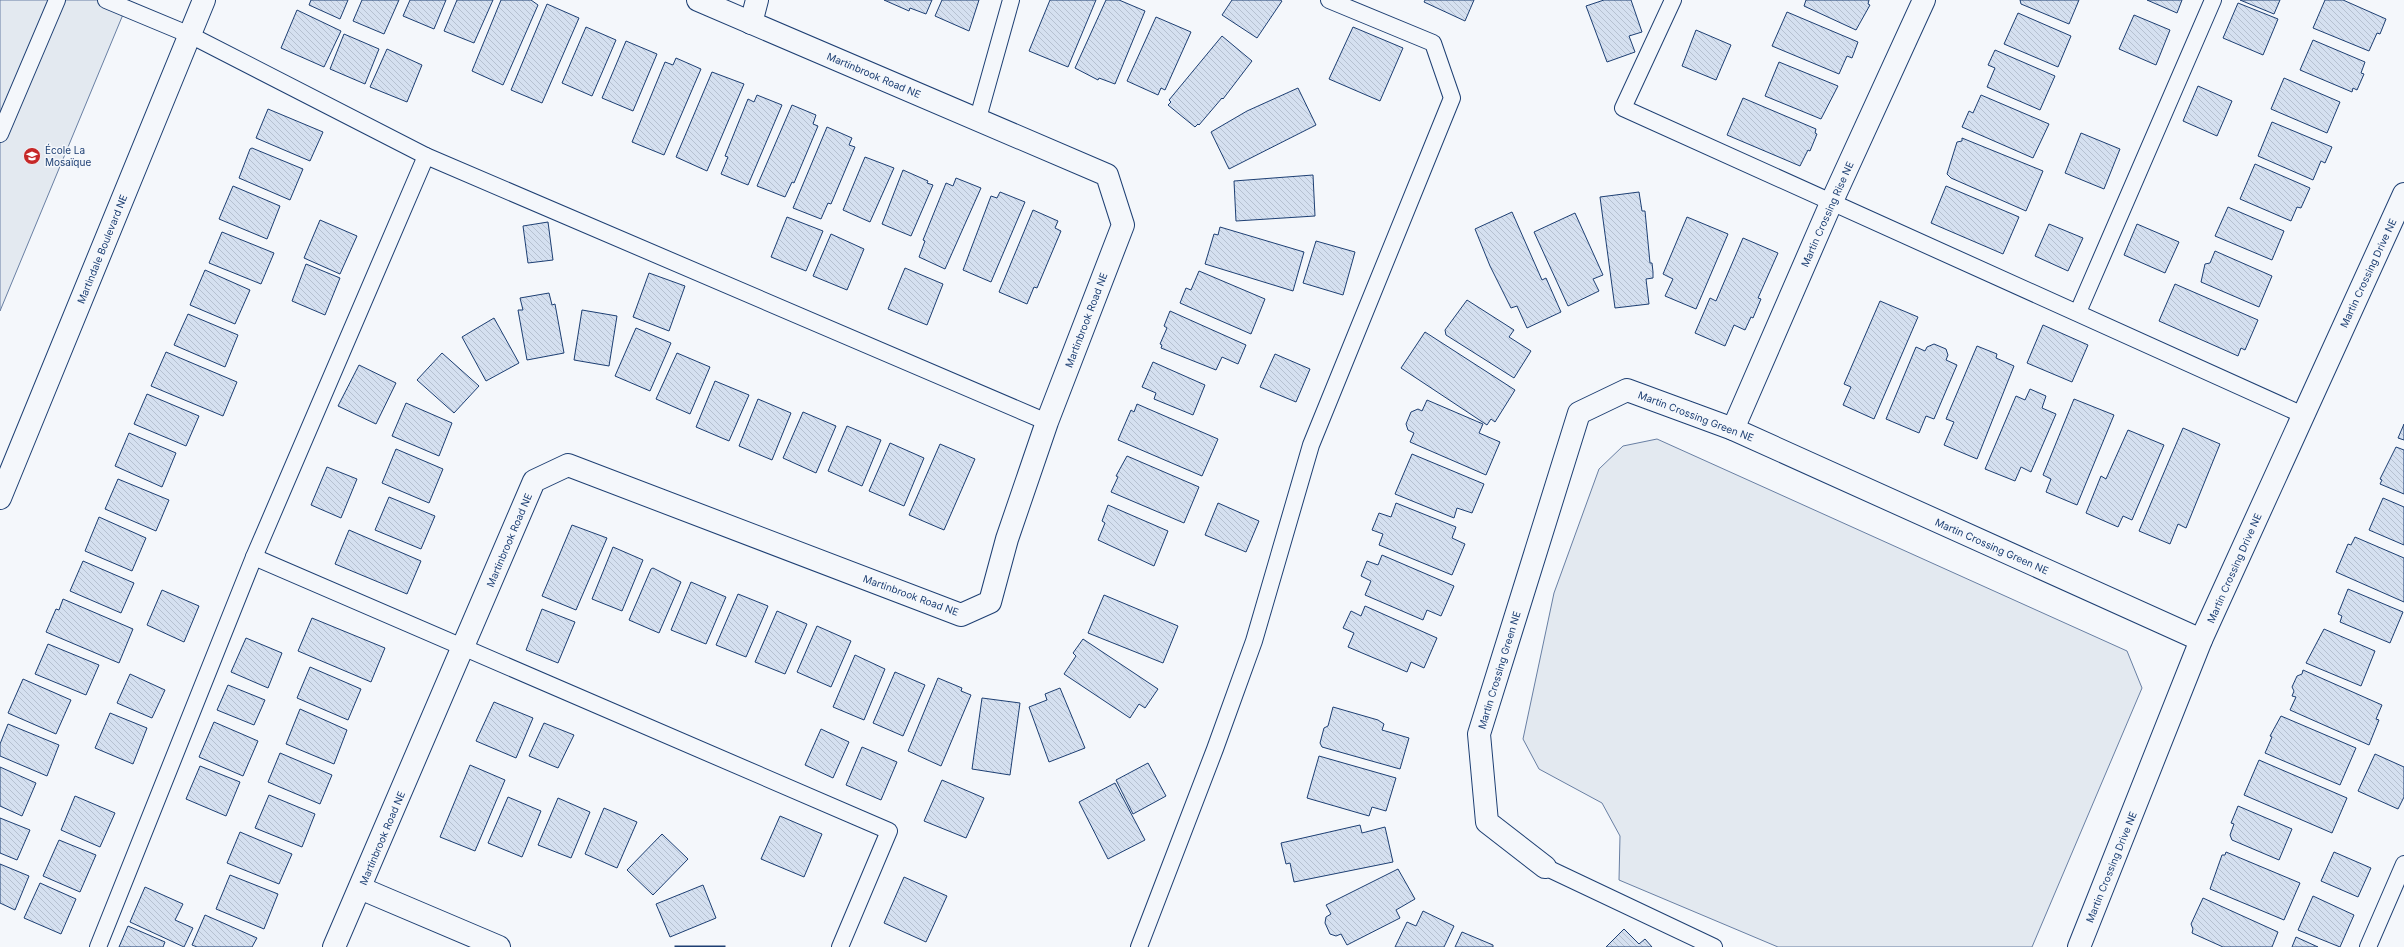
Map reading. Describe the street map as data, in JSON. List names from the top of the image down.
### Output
{
  "streets": {
    "street": [
      "Martinbrook Road NE",
      "Martin Crossing Rise NE",
      "Martindale Boulevard NE",
      "Martin Crossing Drive NE",
      "Martin Crossing Green NE"
    ]
  },
  "crossings": [
    ["Martin Crossing Rise NE", "Martin Crossing Green NE"],
    ["Martin Crossing Drive NE", "Martin Crossing Green NE"]
  ],
  "places": {
    "school or university": ["École La Mosaïque"]
  }
}
